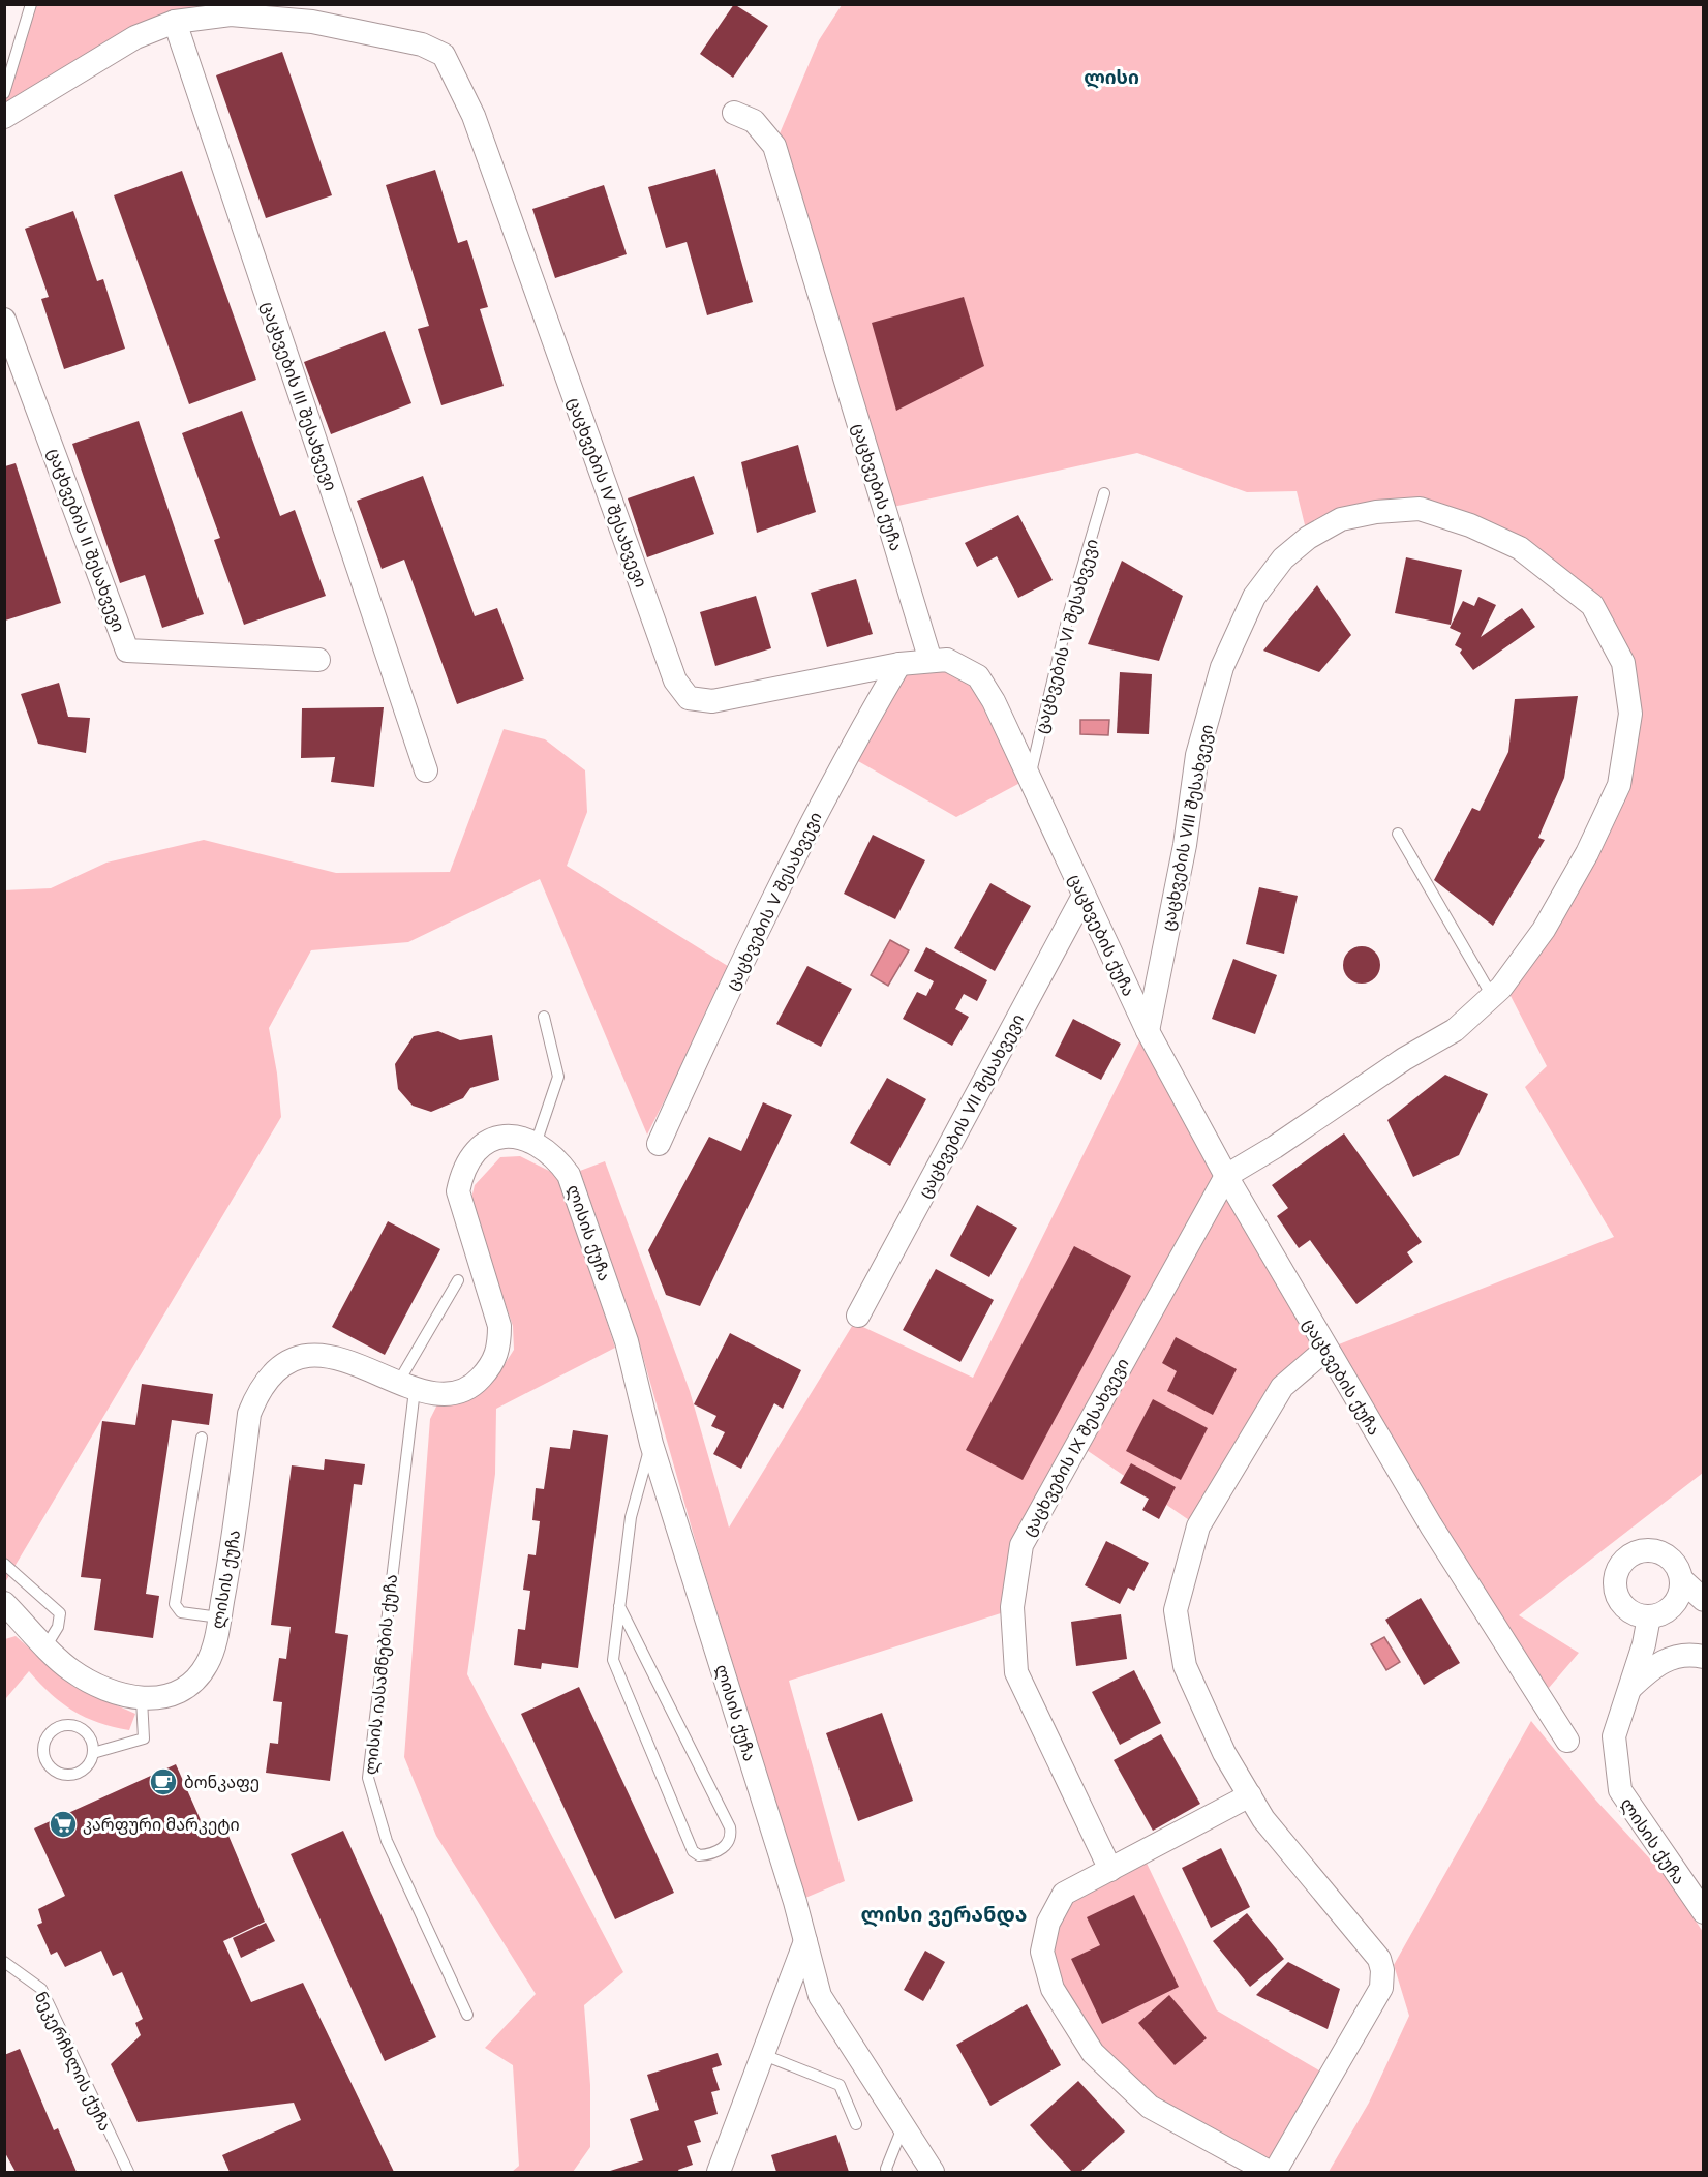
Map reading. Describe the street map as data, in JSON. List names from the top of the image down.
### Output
{
  "streets": {
    "street": [
      "ცაცხვების III შესახვევი",
      "ცაცხვების ქუჩა",
      "ცაცხვების IV შესახვევი",
      "ცაცხვების II შესახვევი",
      "ცაცხვების VIII შესახვევი",
      "ცაცხვების V შესახვევი",
      "ცაცხვების VII შესახვევი",
      "ლისის ქუჩა",
      "ცაცხვების IX შესახვევი"
    ],
    "lane": ["ცაცხვების VI შესახვევი", "ლისის იასამნების ქუჩა", "ნეკერჩხლის ქუჩა"]
  },
  "crossings": [
    ["ცაცხვების ქუჩა", "ცაცხვების IV შესახვევი"],
    ["ცაცხვების ქუჩა", "ცაცხვების VI შესახვევი"],
    ["ცაცხვების ქუჩა", "ცაცხვების VIII შესახვევი"],
    ["ცაცხვების ქუჩა", "ცაცხვების VII შესახვევი"],
    ["ცაცხვების ქუჩა", "ცაცხვების IX შესახვევი"],
    ["ცაცხვების IV შესახვევი", "ცაცხვების V შესახვევი"],
    ["ცაცხვების VIII შესახვევი", "ცაცხვების IX შესახვევი"],
    ["ლისის ქუჩა", "ლისის იასამნების ქუჩა"]
  ],
  "districts": ["ლისი", "ლისი ვერანდა"],
  "places": {
    "cafe": ["ბონკაფე"],
    "supermarket": ["კარფური მარკეტი"]
  }
}
